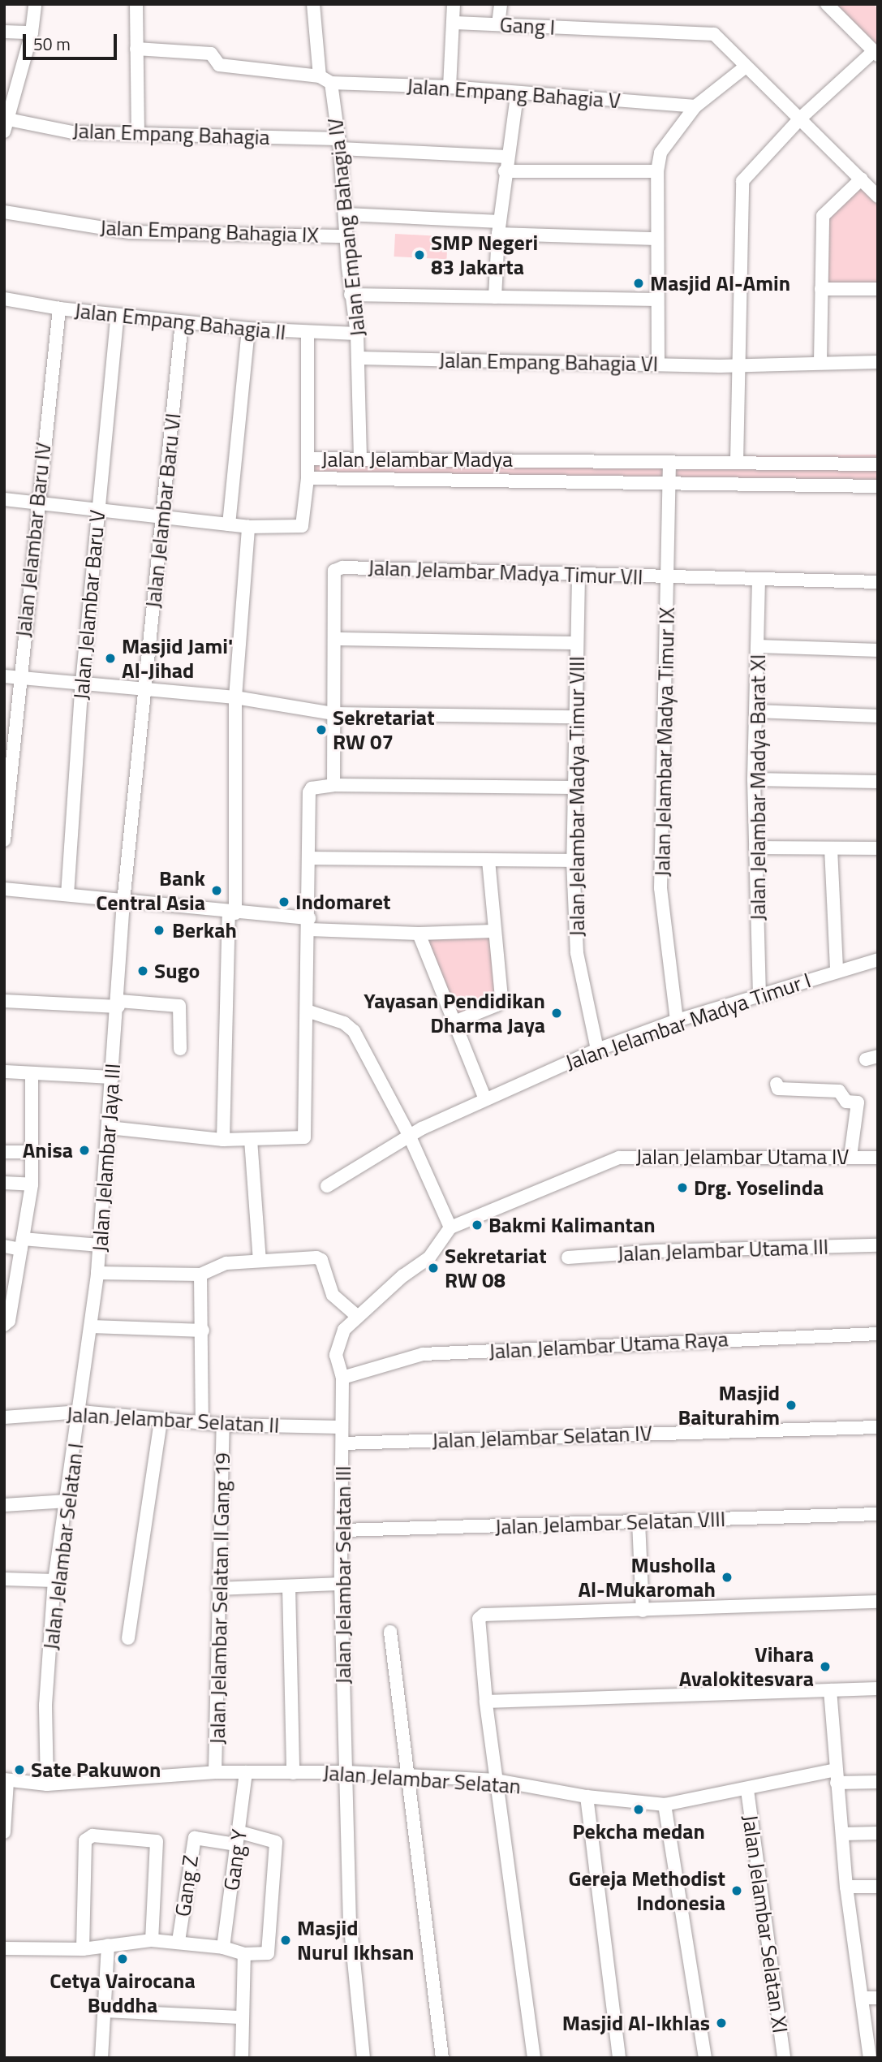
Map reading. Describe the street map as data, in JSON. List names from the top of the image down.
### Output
{
  "streets": {
    "street": [
      "Gang I",
      "Jalan Empang Bahagia V",
      "Jalan Empang Bahagia",
      "Jalan Empang Bahagia IV",
      "Jalan Empang Bahagia IX",
      "Jalan Empang Bahagia II",
      "Jalan Empang Bahagia VI",
      "Jalan Jelambar Madya",
      "Jalan Jelambar Baru VI",
      "Jalan Jelambar Baru IV",
      "Jalan Jelambar Madya Timur VII",
      "Jalan Jelambar Baru V",
      "Jalan Jelambar Madya Timur IX",
      "Jalan Jelambar Madya Barat XI",
      "Jalan Jelambar Madya Timur VIII",
      "Jalan Jelambar Madya Timur I",
      "Jalan Jelambar Utama IV",
      "Jalan Jelambar Jaya III",
      "Jalan Jelambar Utama III",
      "Jalan Jelambar Utama Raya",
      "Jalan Jelambar Selatan II",
      "Jalan Jelambar Selatan IV",
      "Jalan Jelambar Selatan VIII",
      "Jalan Jelambar Selatan I",
      "Jalan Jelambar Selatan III",
      "Jalan Jelambar Selatan II Gang 19",
      "Jalan Jelambar Selatan",
      "Gang Y",
      "Gang Z",
      "Jalan Jelambar Selatan XI"
    ]
  },
  "crossings": [
    ["Jalan Empang Bahagia V", "Jalan Empang Bahagia IV"],
    ["Jalan Empang Bahagia", "Jalan Empang Bahagia IV"],
    ["Jalan Empang Bahagia IV", "Jalan Empang Bahagia IX"],
    ["Jalan Empang Bahagia IV", "Jalan Empang Bahagia II"],
    ["Jalan Empang Bahagia IV", "Jalan Empang Bahagia VI"],
    ["Jalan Empang Bahagia IV", "Jalan Jelambar Madya"],
    ["Jalan Empang Bahagia II", "Jalan Jelambar Baru VI"],
    ["Jalan Empang Bahagia II", "Jalan Jelambar Baru IV"],
    ["Jalan Empang Bahagia II", "Jalan Jelambar Baru V"],
    ["Jalan Jelambar Madya", "Jalan Jelambar Madya Timur IX"],
    ["Jalan Jelambar Baru VI", "Jalan Jelambar Jaya III"],
    ["Jalan Jelambar Madya Timur VII", "Jalan Jelambar Madya Timur IX"],
    ["Jalan Jelambar Madya Timur VII", "Jalan Jelambar Madya Barat XI"],
    ["Jalan Jelambar Madya Timur VII", "Jalan Jelambar Madya Timur VIII"],
    ["Jalan Jelambar Madya Timur IX", "Jalan Jelambar Madya Timur I"],
    ["Jalan Jelambar Madya Barat XI", "Jalan Jelambar Madya Timur I"],
    ["Jalan Jelambar Madya Timur VIII", "Jalan Jelambar Madya Timur I"],
    ["Jalan Jelambar Utama IV", "Jalan Jelambar Selatan III"],
    ["Jalan Jelambar Jaya III", "Jalan Jelambar Selatan II"],
    ["Jalan Jelambar Jaya III", "Jalan Jelambar Selatan I"],
    ["Jalan Jelambar Utama Raya", "Jalan Jelambar Selatan III"],
    ["Jalan Jelambar Selatan II", "Jalan Jelambar Selatan I"],
    ["Jalan Jelambar Selatan II", "Jalan Jelambar Selatan III"],
    ["Jalan Jelambar Selatan II", "Jalan Jelambar Selatan II Gang 19"],
    ["Jalan Jelambar Selatan IV", "Jalan Jelambar Selatan III"],
    ["Jalan Jelambar Selatan VIII", "Jalan Jelambar Selatan III"],
    ["Jalan Jelambar Selatan I", "Jalan Jelambar Selatan"],
    ["Jalan Jelambar Selatan III", "Jalan Jelambar Selatan"],
    ["Jalan Jelambar Selatan II Gang 19", "Jalan Jelambar Selatan"],
    ["Jalan Jelambar Selatan", "Gang Y"],
    ["Jalan Jelambar Selatan", "Jalan Jelambar Selatan XI"],
    ["Gang Y", "Gang Z"]
  ],
  "places": [
    "SMP Negeri 83 Jakarta",
    "Masjid Al-Amin",
    "Masjid Jami' Al-Jihad",
    "Sekretariat RW 07",
    "Bank Central Asia",
    "Indomaret",
    "Berkah",
    "Sugo",
    "Yayasan Pendidikan Dharma Jaya",
    "Anisa",
    "Drg. Yoselinda",
    "Bakmi Kalimantan",
    "Sekretariat RW 08",
    "Masjid Baiturahim",
    "Musholla Al-Mukaromah",
    "Vihara Avalokitesvara",
    "Sate Pakuwon",
    "Pekcha medan",
    "Gereja Methodist Indonesia",
    "Masjid Nurul Ikhsan",
    "Cetya Vairocana Buddha",
    "Masjid Al-Ikhlas"
  ],
  "scale_bar": "50 m"
}
